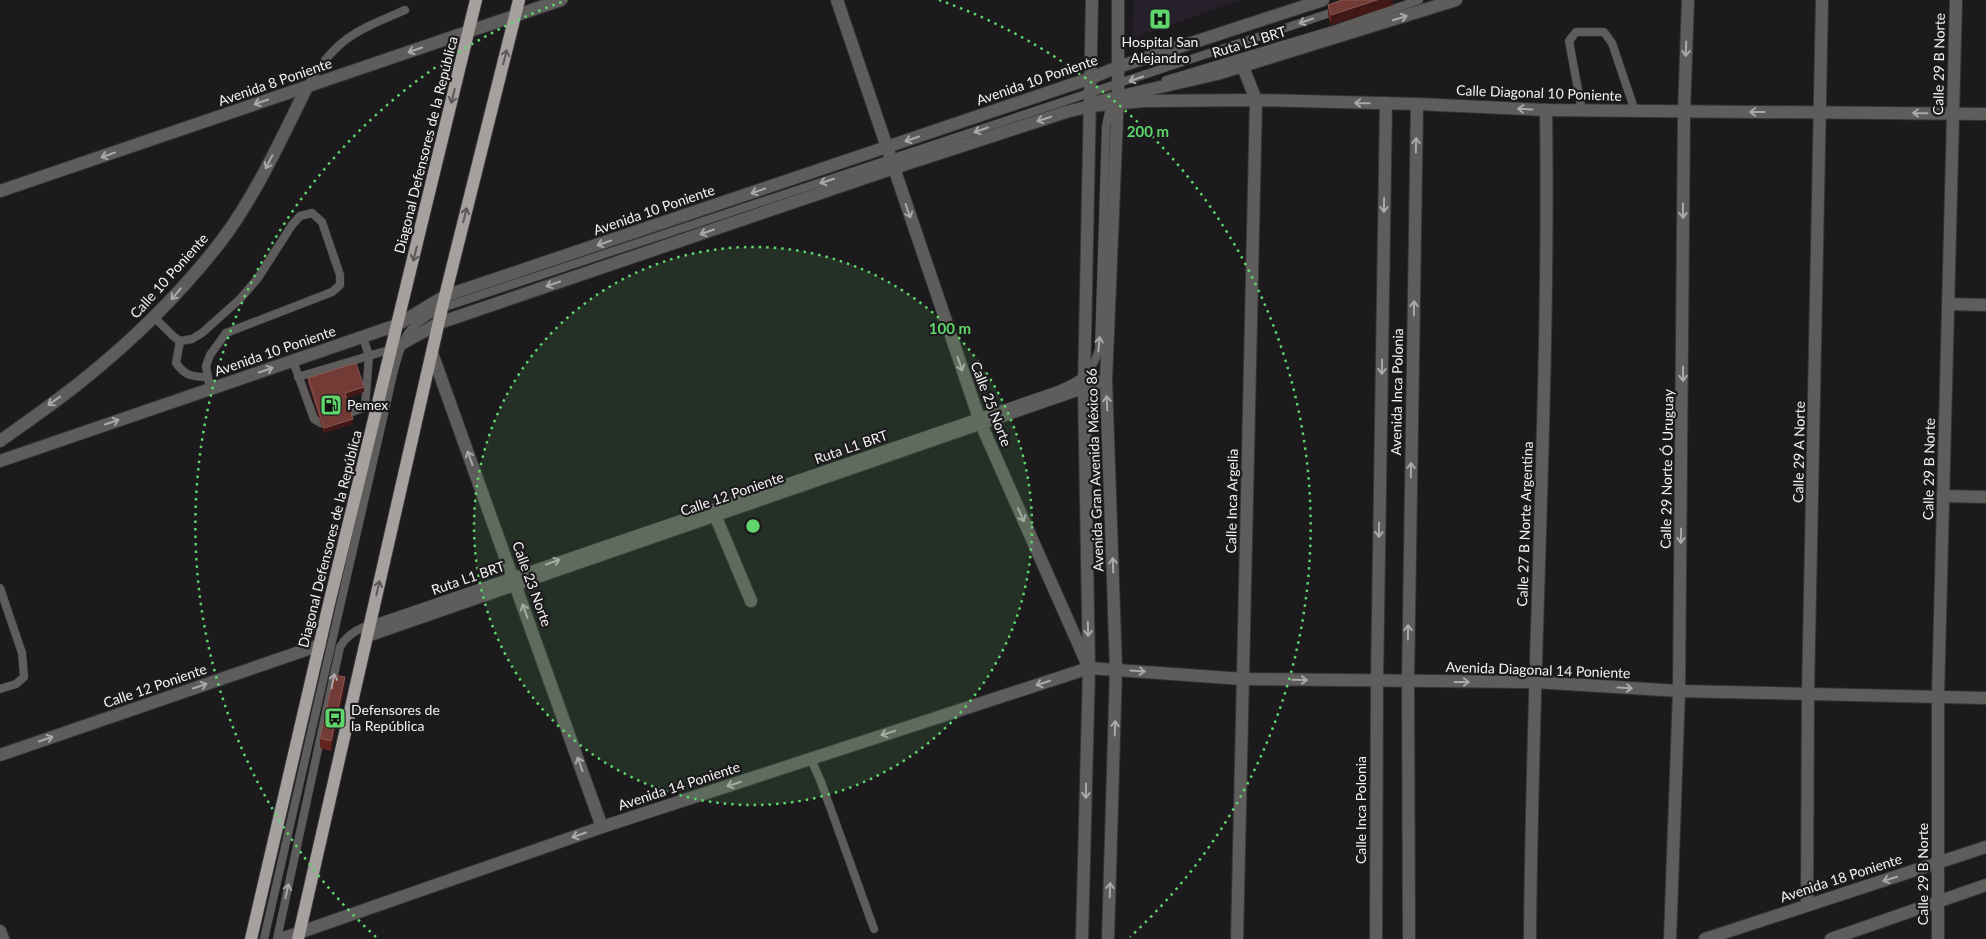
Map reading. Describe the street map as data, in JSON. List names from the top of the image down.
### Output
{
  "streets": {
    "main road": ["Diagonal Defensores de la República"],
    "street": [
      "Calle 29 B Norte",
      "Avenida 10 Poniente",
      "Avenida 8 Poniente",
      "Calle Diagonal 10 Poniente",
      "Calle 10 Poniente",
      "Avenida Inca Polonia",
      "Calle 25 Norte",
      "Calle 29 A Norte",
      "Calle 29 Norte Ó Uruguay",
      "Avenida Gran Avenida México 86",
      "Calle 12 Poniente",
      "Calle Inca Argelia",
      "Calle 27 B Norte Argentina",
      "Calle 23 Norte",
      "Avenida Diagonal 14 Poniente",
      "Avenida 14 Poniente",
      "Calle Inca Polonia",
      "Avenida 18 Poniente"
    ],
    "lane": ["Ruta L1 BRT"]
  },
  "crossings": [
    ["Ruta L1 BRT", "Avenida 10 Poniente"],
    ["Ruta L1 BRT", "Calle Diagonal 10 Poniente"],
    ["Ruta L1 BRT", "Calle 25 Norte"],
    ["Ruta L1 BRT", "Avenida Gran Avenida México 86"],
    ["Ruta L1 BRT", "Calle 12 Poniente"],
    ["Ruta L1 BRT", "Calle 23 Norte"],
    ["Calle 29 B Norte", "Calle Diagonal 10 Poniente"],
    ["Calle 29 B Norte", "Avenida Diagonal 14 Poniente"],
    ["Calle 29 B Norte", "Avenida 18 Poniente"],
    ["Avenida 10 Poniente", "Calle Diagonal 10 Poniente"],
    ["Avenida 10 Poniente", "Diagonal Defensores de la República"],
    ["Avenida 10 Poniente", "Calle 25 Norte"],
    ["Avenida 10 Poniente", "Avenida Gran Avenida México 86"],
    ["Avenida 10 Poniente", "Calle Inca Argelia"],
    ["Avenida 8 Poniente", "Diagonal Defensores de la República"],
    ["Avenida 8 Poniente", "Calle 10 Poniente"],
    ["Calle Diagonal 10 Poniente", "Avenida Inca Polonia"],
    ["Calle Diagonal 10 Poniente", "Calle 29 A Norte"],
    ["Calle Diagonal 10 Poniente", "Calle 29 Norte Ó Uruguay"],
    ["Calle Diagonal 10 Poniente", "Avenida Gran Avenida México 86"],
    ["Calle Diagonal 10 Poniente", "Calle Inca Argelia"],
    ["Calle Diagonal 10 Poniente", "Calle 27 B Norte Argentina"],
    ["Diagonal Defensores de la República", "Calle 12 Poniente"],
    ["Avenida Inca Polonia", "Avenida Diagonal 14 Poniente"],
    ["Avenida Inca Polonia", "Calle Inca Polonia"],
    ["Calle 25 Norte", "Avenida Gran Avenida México 86"],
    ["Calle 25 Norte", "Calle 12 Poniente"],
    ["Calle 25 Norte", "Avenida Diagonal 14 Poniente"],
    ["Calle 25 Norte", "Avenida 14 Poniente"],
    ["Calle 29 A Norte", "Avenida Diagonal 14 Poniente"],
    ["Calle 29 A Norte", "Avenida 18 Poniente"],
    ["Calle 29 Norte Ó Uruguay", "Avenida Diagonal 14 Poniente"],
    ["Avenida Gran Avenida México 86", "Calle 12 Poniente"],
    ["Avenida Gran Avenida México 86", "Avenida Diagonal 14 Poniente"],
    ["Avenida Gran Avenida México 86", "Avenida 14 Poniente"],
    ["Calle 12 Poniente", "Calle 23 Norte"],
    ["Calle Inca Argelia", "Avenida Diagonal 14 Poniente"],
    ["Calle 27 B Norte Argentina", "Avenida Diagonal 14 Poniente"],
    ["Calle 23 Norte", "Avenida 14 Poniente"],
    ["Avenida Diagonal 14 Poniente", "Avenida 14 Poniente"],
    ["Avenida Diagonal 14 Poniente", "Calle Inca Polonia"]
  ],
  "one_way": [
    "Avenida 8 Poniente",
    "Calle Diagonal 10 Poniente",
    "Calle 10 Poniente",
    "Calle 25 Norte",
    "Calle 29 Norte Ó Uruguay",
    "Calle 23 Norte",
    "Avenida Diagonal 14 Poniente",
    "Avenida 14 Poniente"
  ],
  "places": {
    "hospital": ["Hospital San Alejandro"],
    "fuel station": ["Pemex"],
    "bus stop": ["Defensores de la República"]
  },
  "rings": ["200 m", "100 m"]
}
